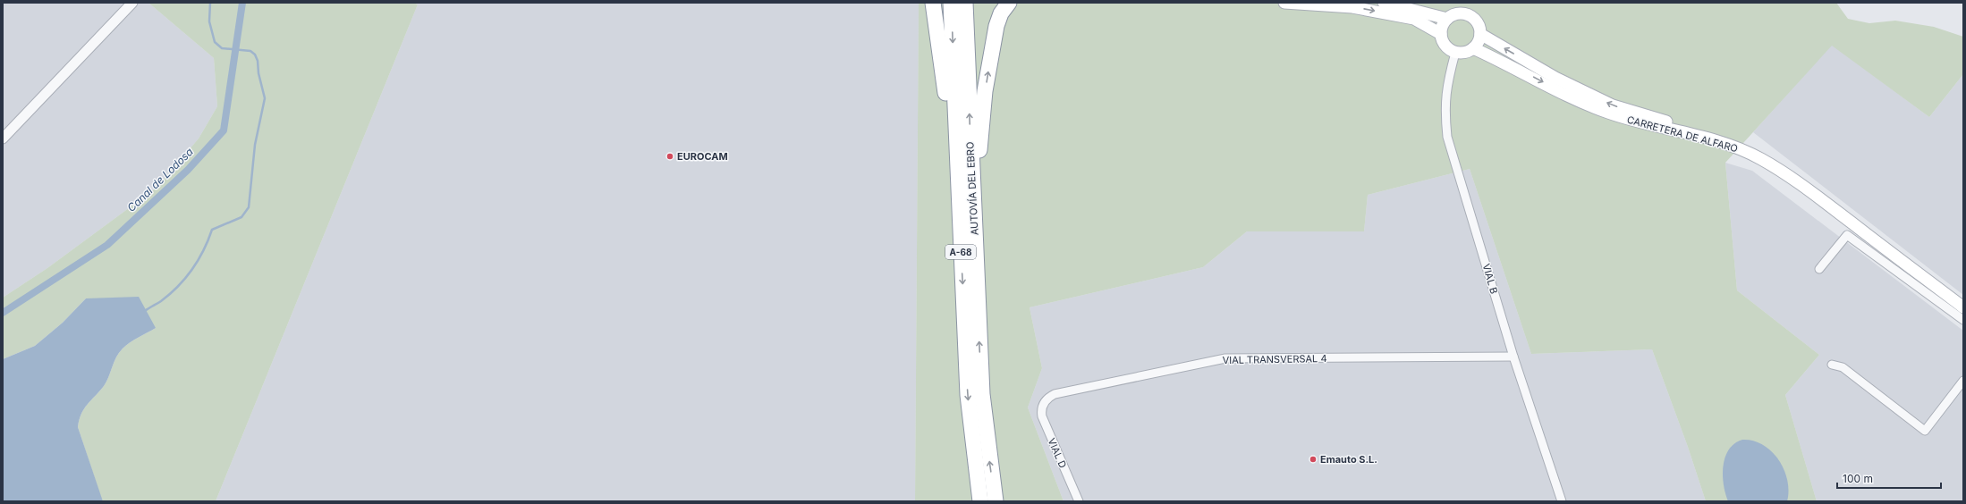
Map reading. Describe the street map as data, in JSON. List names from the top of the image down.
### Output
{
  "streets": {
    "highway": ["AUTOVÍA DEL EBRO", "A-68"],
    "main road": ["CARRETERA DE ALFARO"],
    "street": ["VIAL B", "VIAL TRANSVERSAL 4", "VIAL D"]
  },
  "crossings": [
    ["CARRETERA DE ALFARO", "VIAL B"],
    ["VIAL B", "VIAL TRANSVERSAL 4"],
    ["VIAL TRANSVERSAL 4", "VIAL D"]
  ],
  "water": ["Canal de Lodosa"],
  "places": ["EUROCAM", "Emauto S.L."],
  "scale_bar": "100 m"
}
